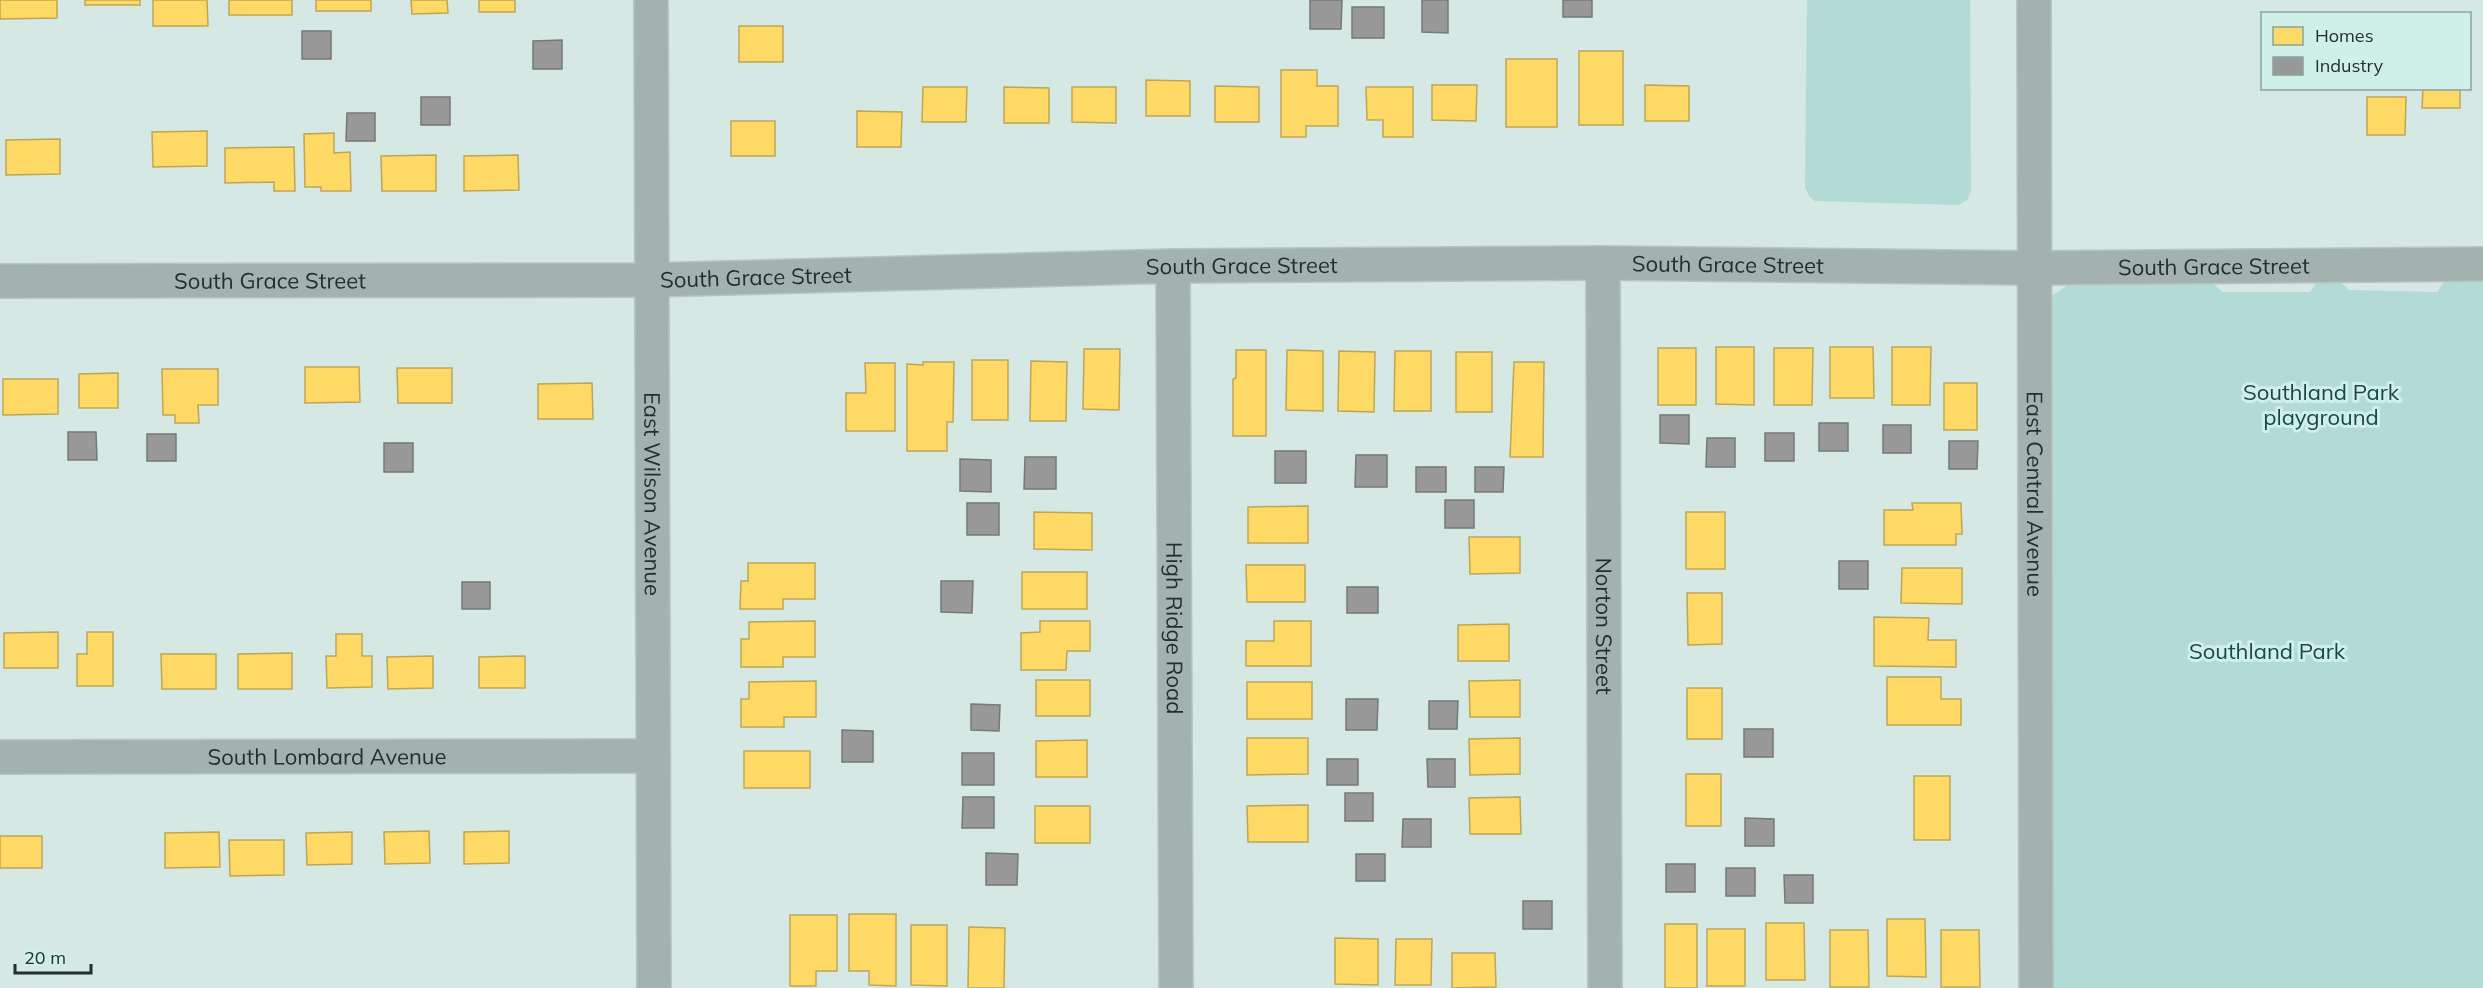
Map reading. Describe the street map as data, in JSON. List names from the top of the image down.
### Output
{
  "streets": {
    "street": [
      "South Grace Street",
      "East Wilson Avenue",
      "East Central Avenue",
      "Norton Street",
      "High Ridge Road",
      "South Lombard Avenue"
    ]
  },
  "crossings": [
    ["South Grace Street", "East Wilson Avenue"],
    ["South Grace Street", "East Central Avenue"],
    ["South Grace Street", "Norton Street"],
    ["South Grace Street", "High Ridge Road"],
    ["East Wilson Avenue", "South Lombard Avenue"]
  ],
  "parks": ["Southland Park playground", "Southland Park"],
  "legend": ["Homes", "Industry"],
  "scale_bar": "20 m"
}
